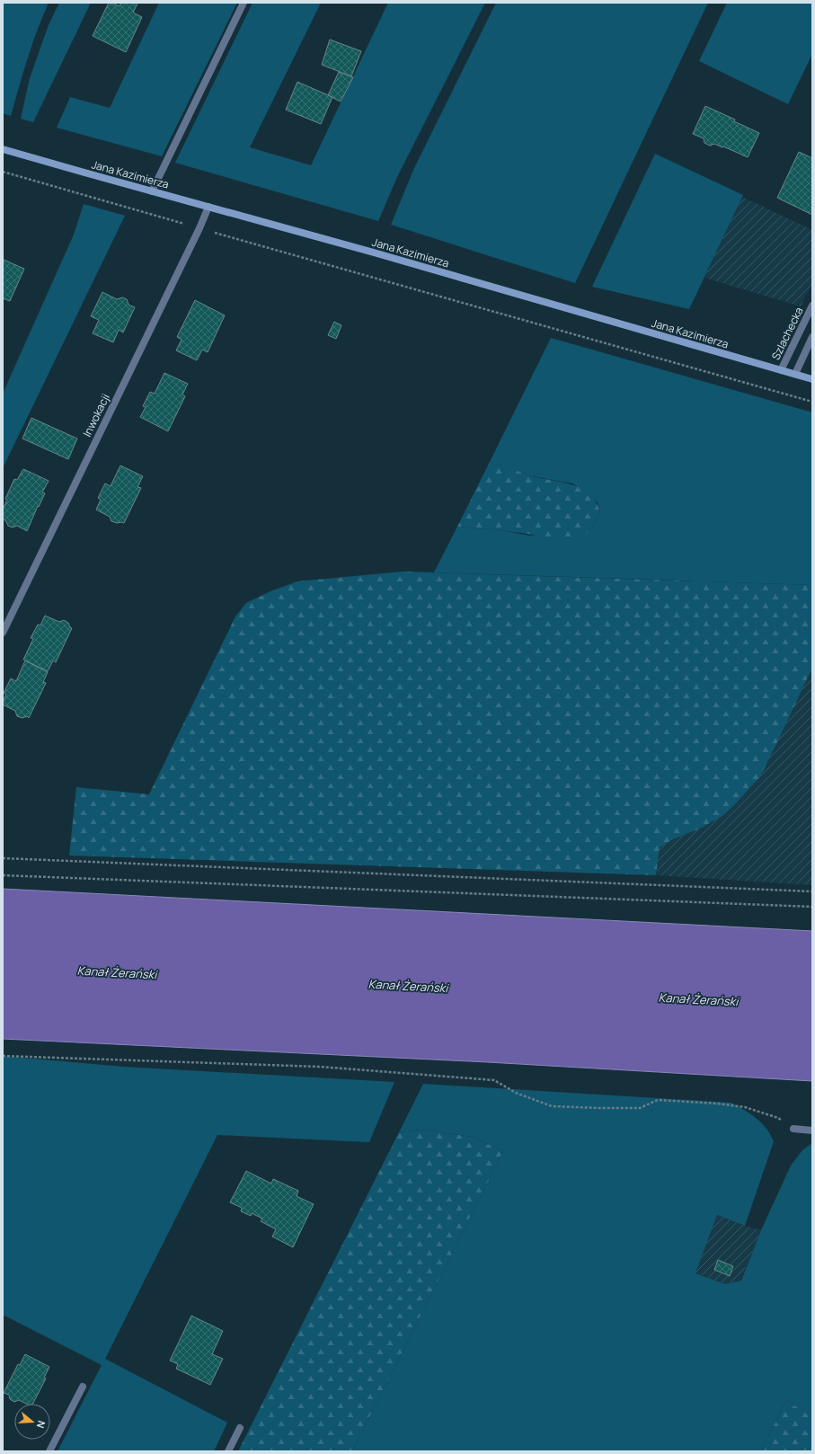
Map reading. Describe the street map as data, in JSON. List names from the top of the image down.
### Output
{
  "streets": {
    "main road": ["Jana Kazimierza"],
    "street": ["Szlachecka", "Inwokacji"]
  },
  "crossings": [
    ["Jana Kazimierza", "Szlachecka"],
    ["Jana Kazimierza", "Inwokacji"]
  ],
  "water": ["Kanał Żerański"],
  "north": "right"
}
